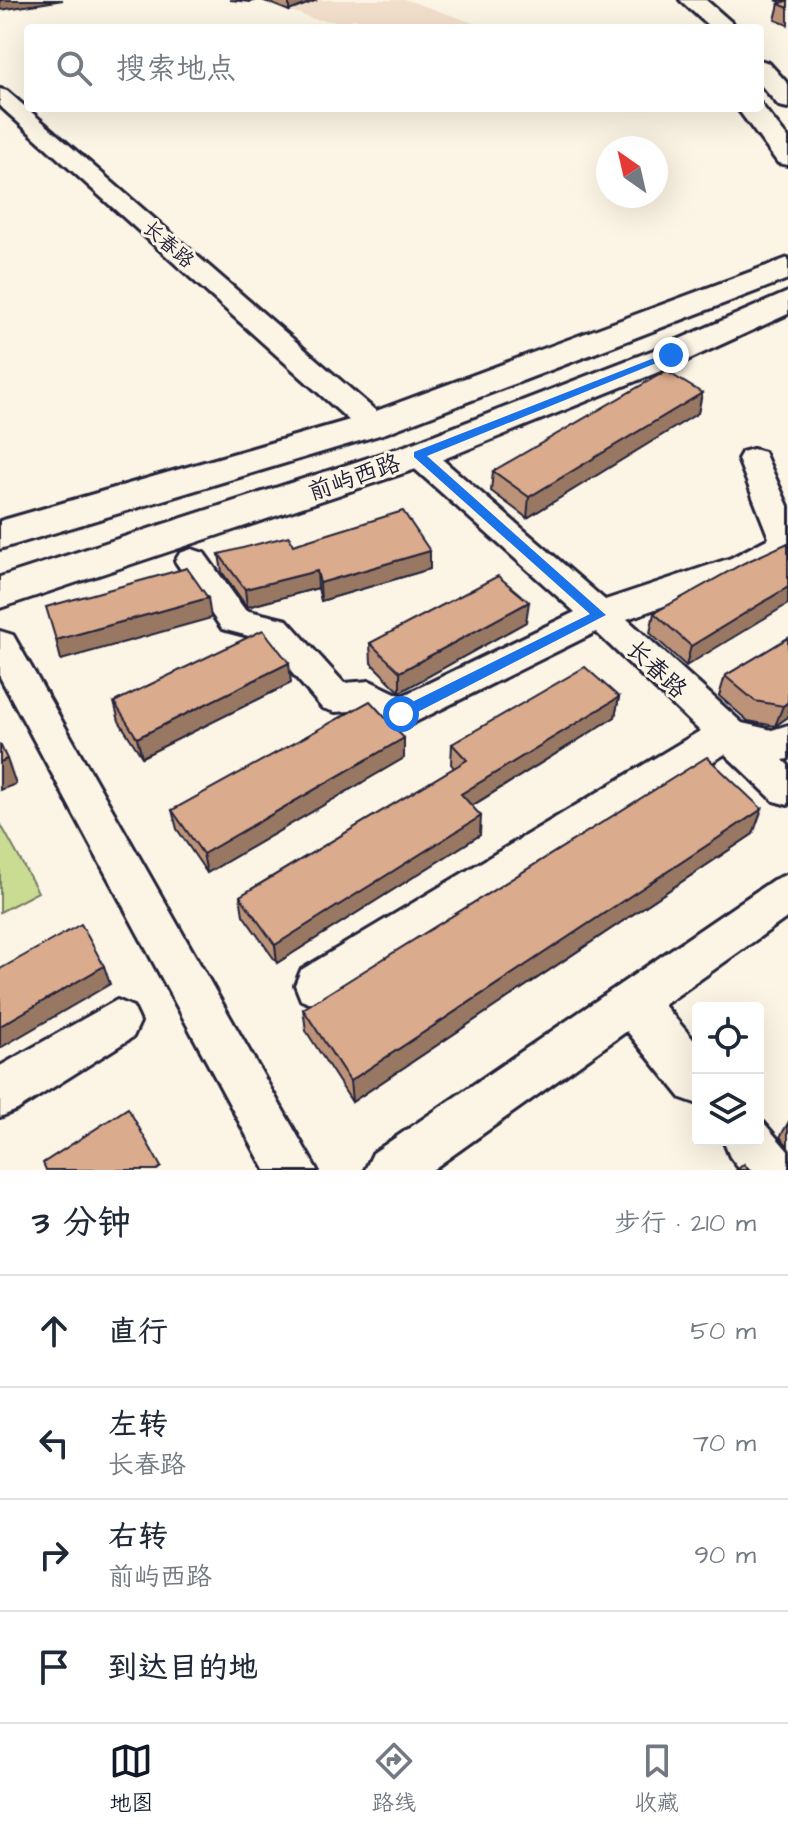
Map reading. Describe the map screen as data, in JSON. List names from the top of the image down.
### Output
{
  "streets": {
    "main road": ["前屿西路"],
    "street": ["长春路"]
  },
  "crossings": [
    ["长春路", "前屿西路"]
  ],
  "north": "top left",
  "page": {
    "search": "搜索地点",
    "heading": ["3 分钟", "步行 · 210 m"],
    "list": [
      ["直行", "50 m"],
      ["左转", "长春路", "70 m"],
      ["右转", "前屿西路", "90 m"],
      "到达目的地"
    ],
    "nav": ["地图", "路线", "收藏"]
  }
}
